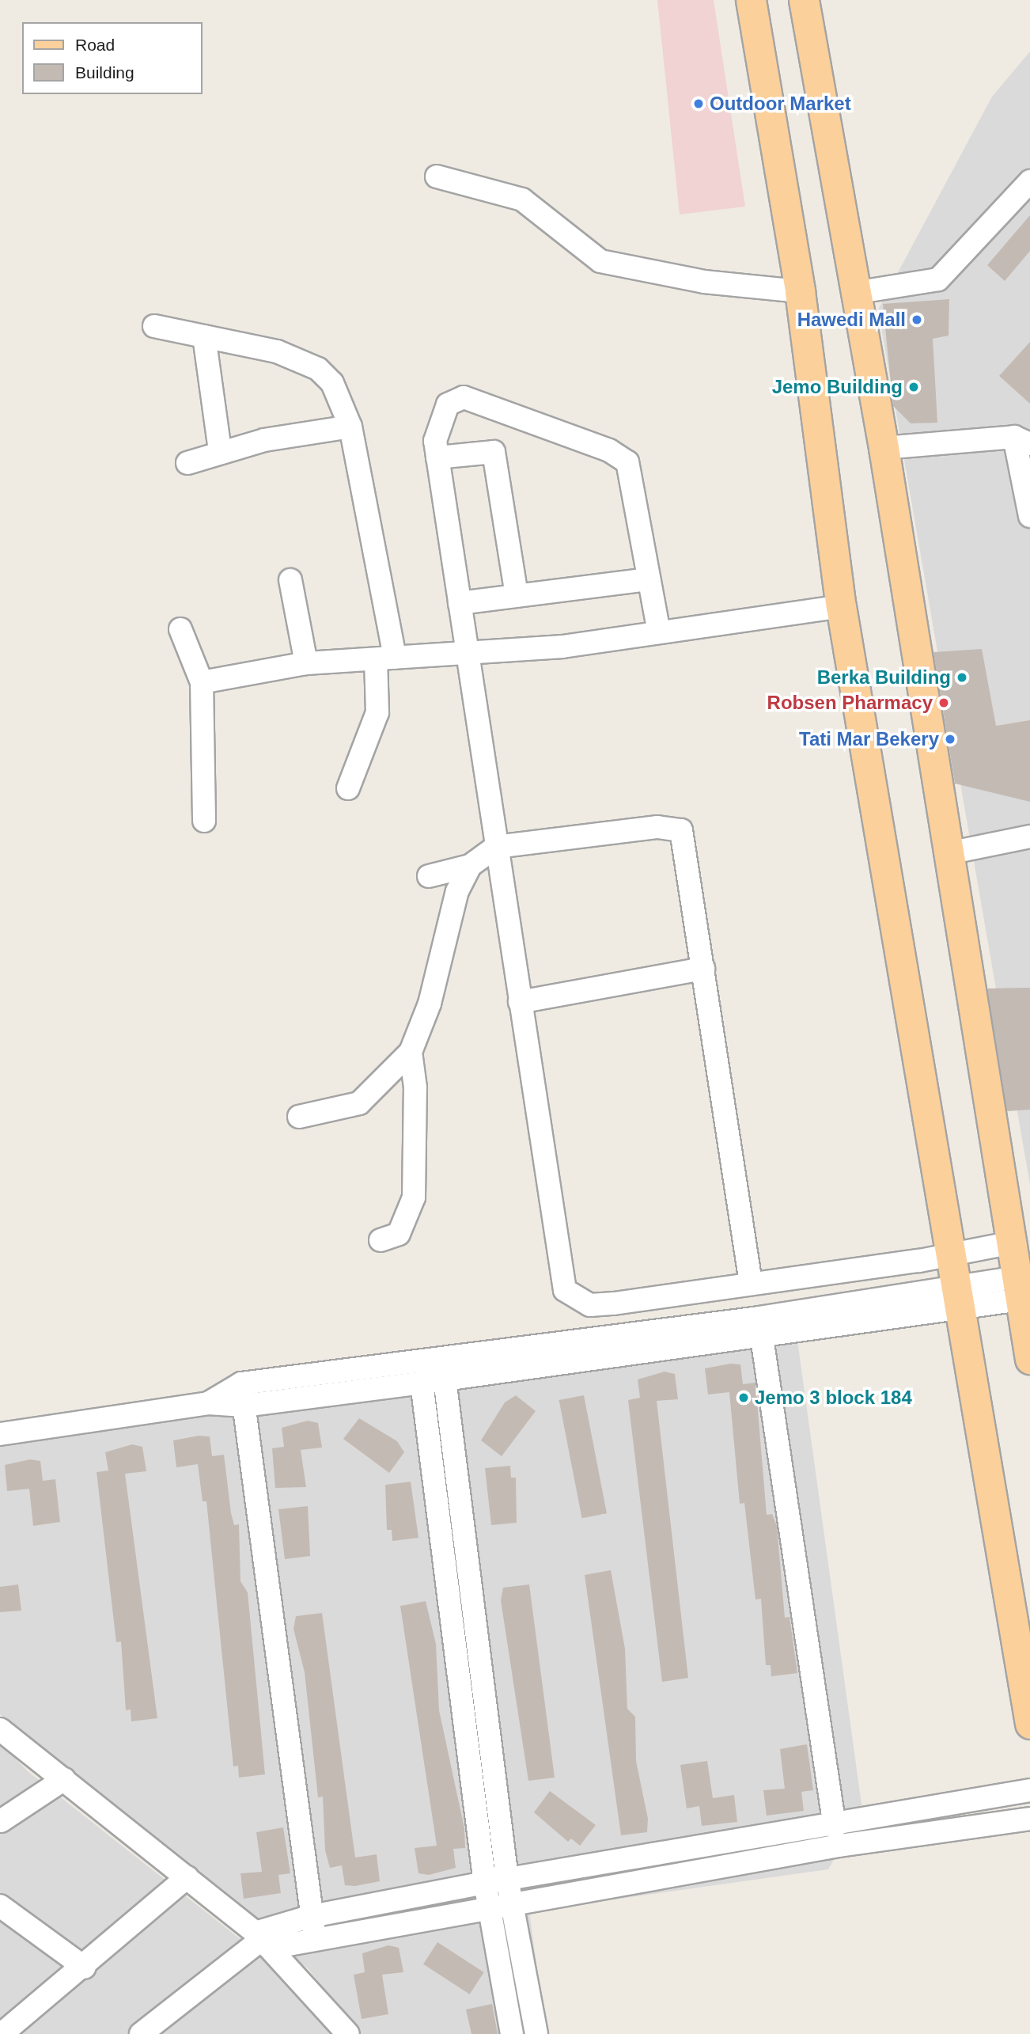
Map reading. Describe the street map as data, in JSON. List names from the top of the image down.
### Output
{
  "places": [
    "Outdoor Market",
    "Hawedi Mall",
    "Jemo Building",
    "Berka Building",
    "Robsen Pharmacy",
    "Tati Mar Bekery",
    "Jemo 3 block 184"
  ],
  "legend": ["Road", "Building"]
}
